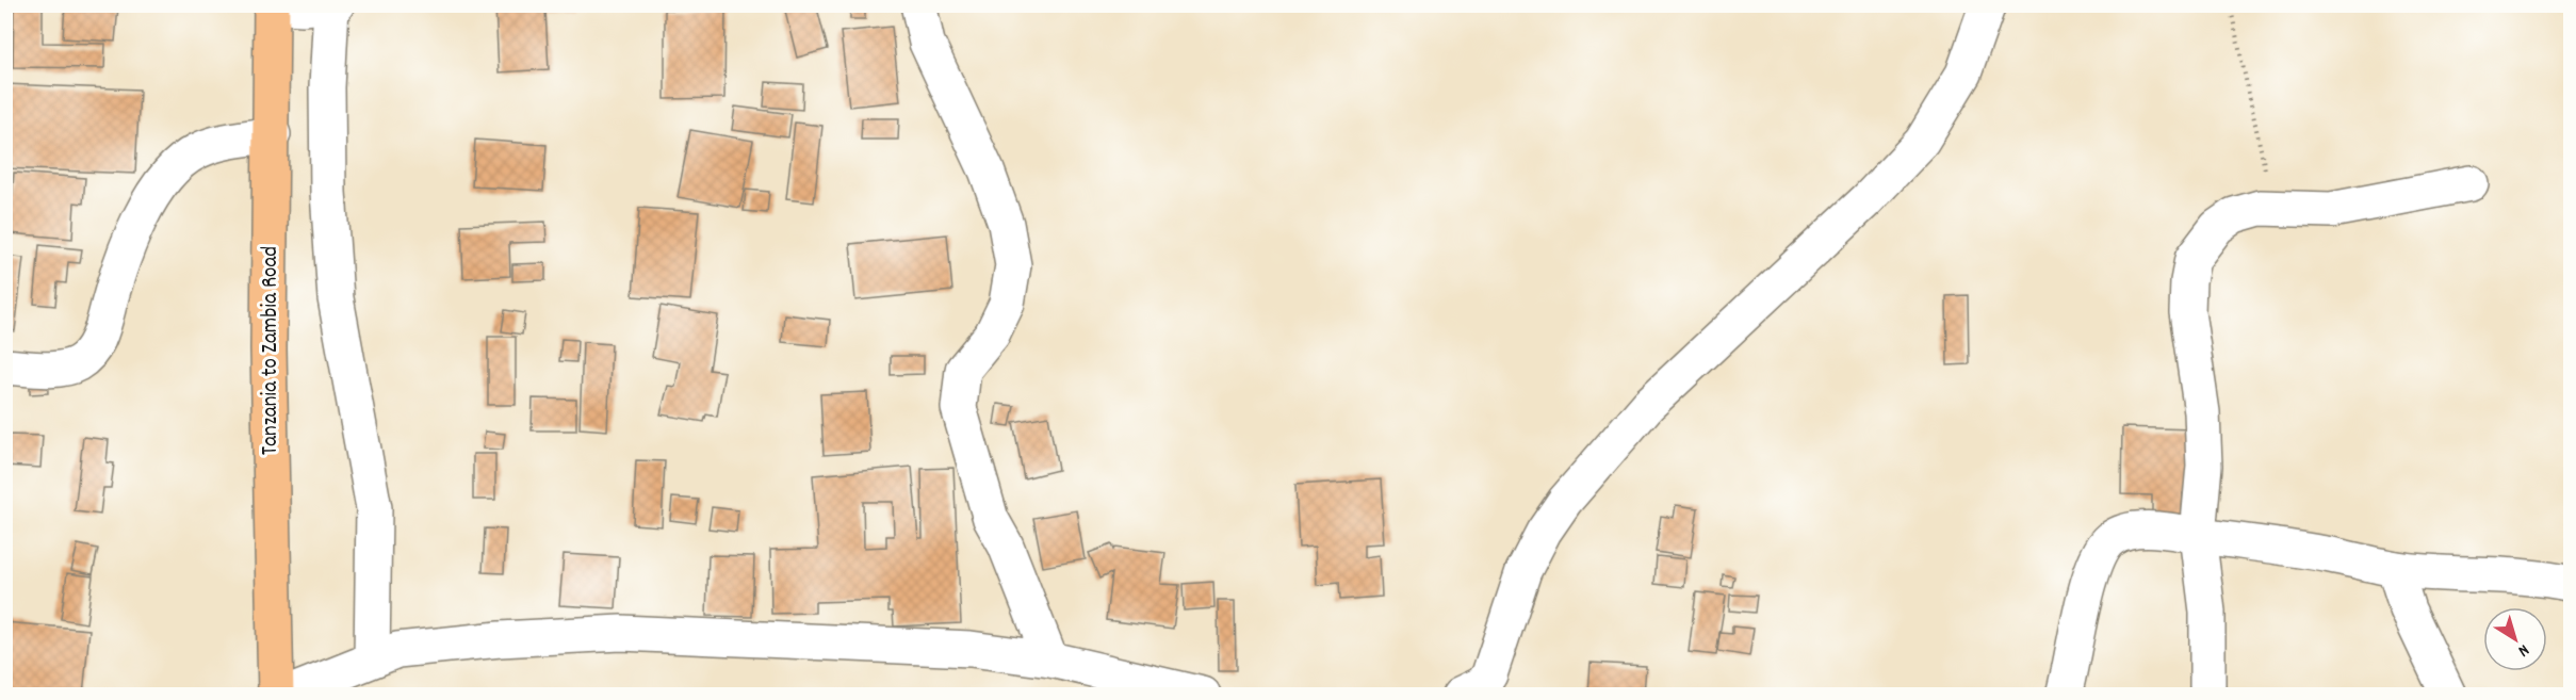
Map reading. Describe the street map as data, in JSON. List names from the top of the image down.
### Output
{
  "streets": {
    "highway": ["Tanzania to Zambia Road"]
  },
  "north": "bottom right"
}
